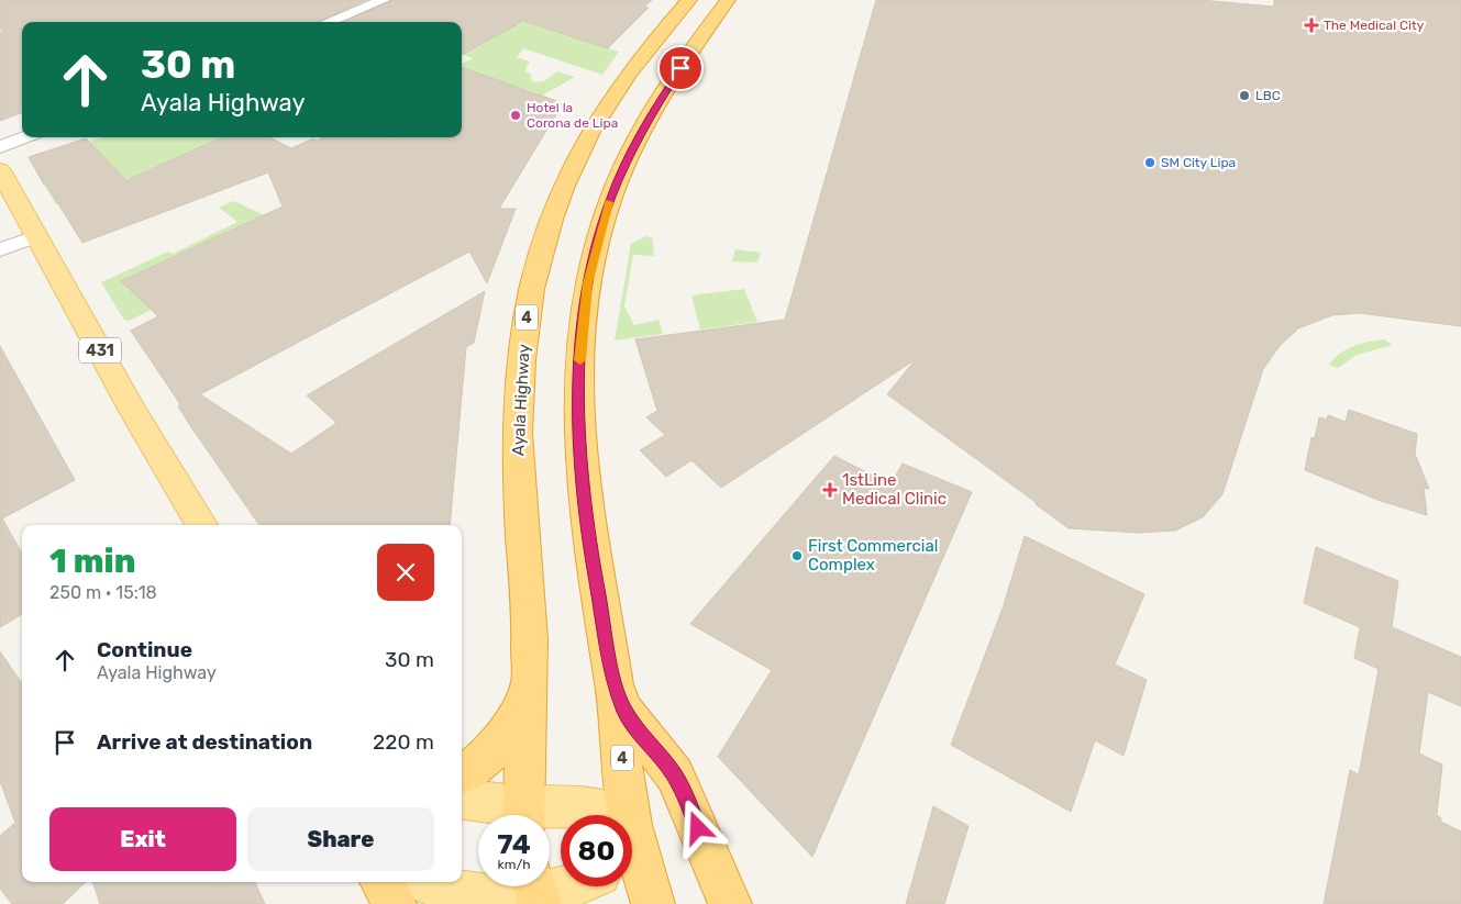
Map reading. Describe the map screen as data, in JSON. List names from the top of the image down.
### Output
{
  "streets": {
    "highway": ["4", "Ayala Highway"],
    "main road": ["431"]
  },
  "crossings": [
    ["4", "Ayala Highway"]
  ],
  "places": {
    "health": ["The Medical City", "1stLine Medical Clinic"],
    "other": [
      "LBC",
      "Hotel la Corona de Lipa",
      "SM City Lipa",
      "First Commercial Complex"
    ]
  },
  "page": {
    "turn": ["30 m", "Ayala Highway"],
    "heading": ["1 min", "250 m · 15:18"],
    "list": [
      {
        "name": "Continue",
        "note": "Ayala Highway",
        "value": "30 m"
      },
      {
        "name": "Arrive at destination",
        "value": "220 m"
      }
    ],
    "buttons": ["Exit", "Share"],
    "speed": "74 km/h",
    "limit": "80"
  }
}
